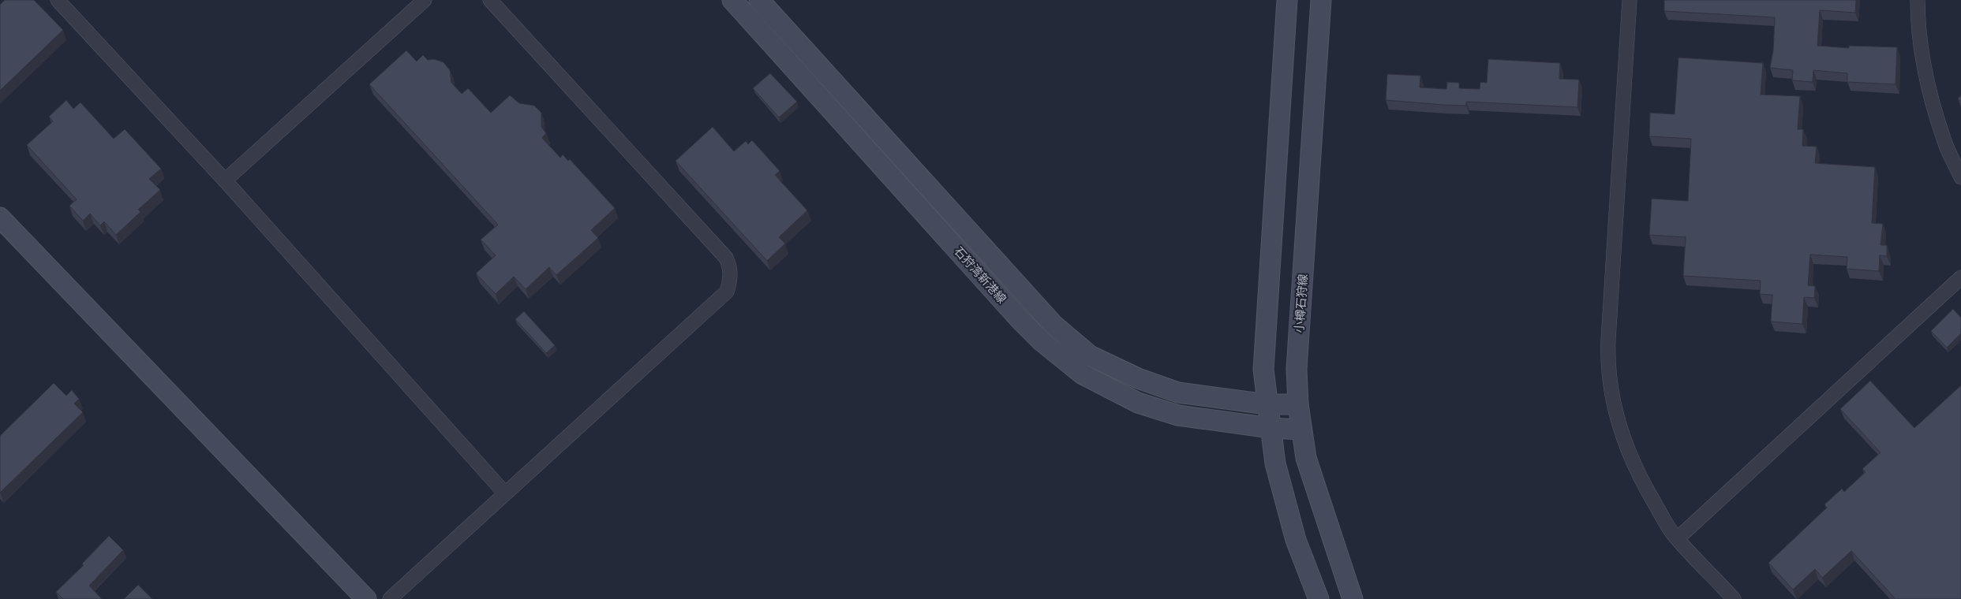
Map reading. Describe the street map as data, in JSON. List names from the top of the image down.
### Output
{
  "streets": {
    "main road": ["石狩湾新港線", "小樽石狩線"]
  },
  "crossings": [
    ["石狩湾新港線", "小樽石狩線"]
  ]
}
